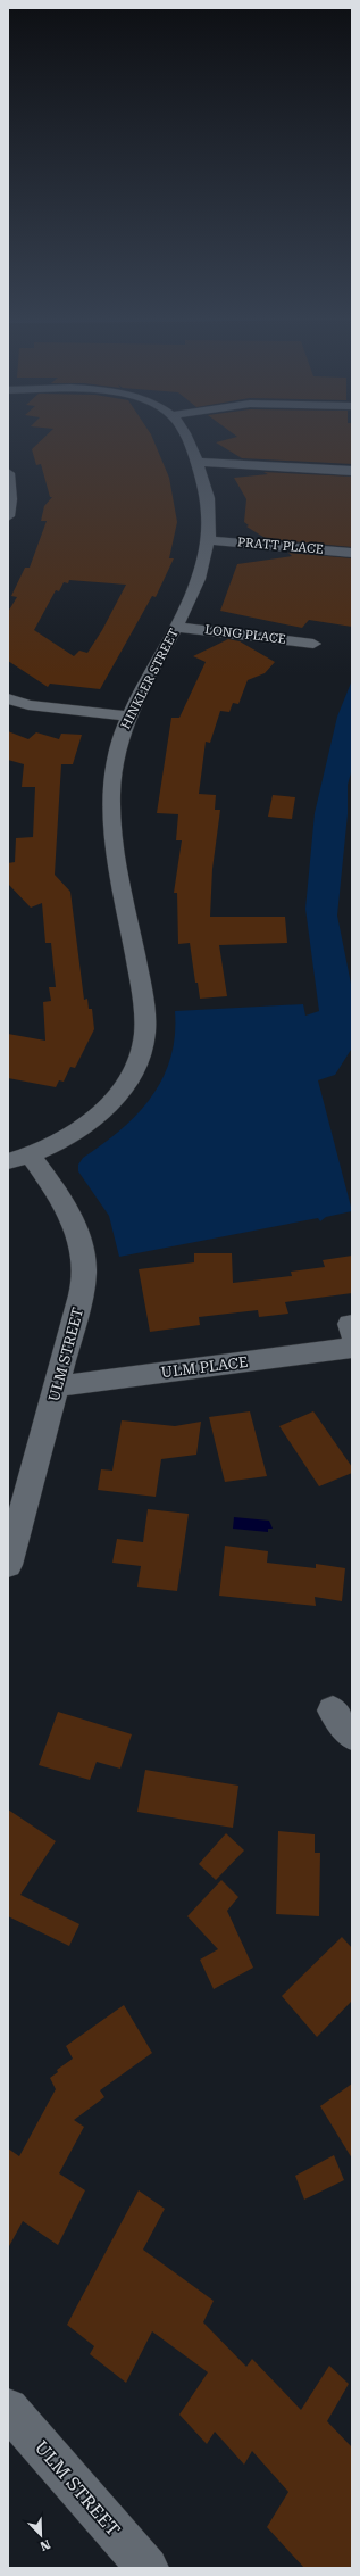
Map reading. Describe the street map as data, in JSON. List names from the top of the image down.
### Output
{
  "streets": {
    "street": [
      "PRATT PLACE",
      "LONG PLACE",
      "HINKLER STREET",
      "ULM STREET",
      "ULM PLACE"
    ]
  },
  "crossings": [
    ["PRATT PLACE", "HINKLER STREET"],
    ["LONG PLACE", "HINKLER STREET"],
    ["HINKLER STREET", "ULM STREET"],
    ["ULM STREET", "ULM PLACE"]
  ],
  "north": "bottom right"
}
